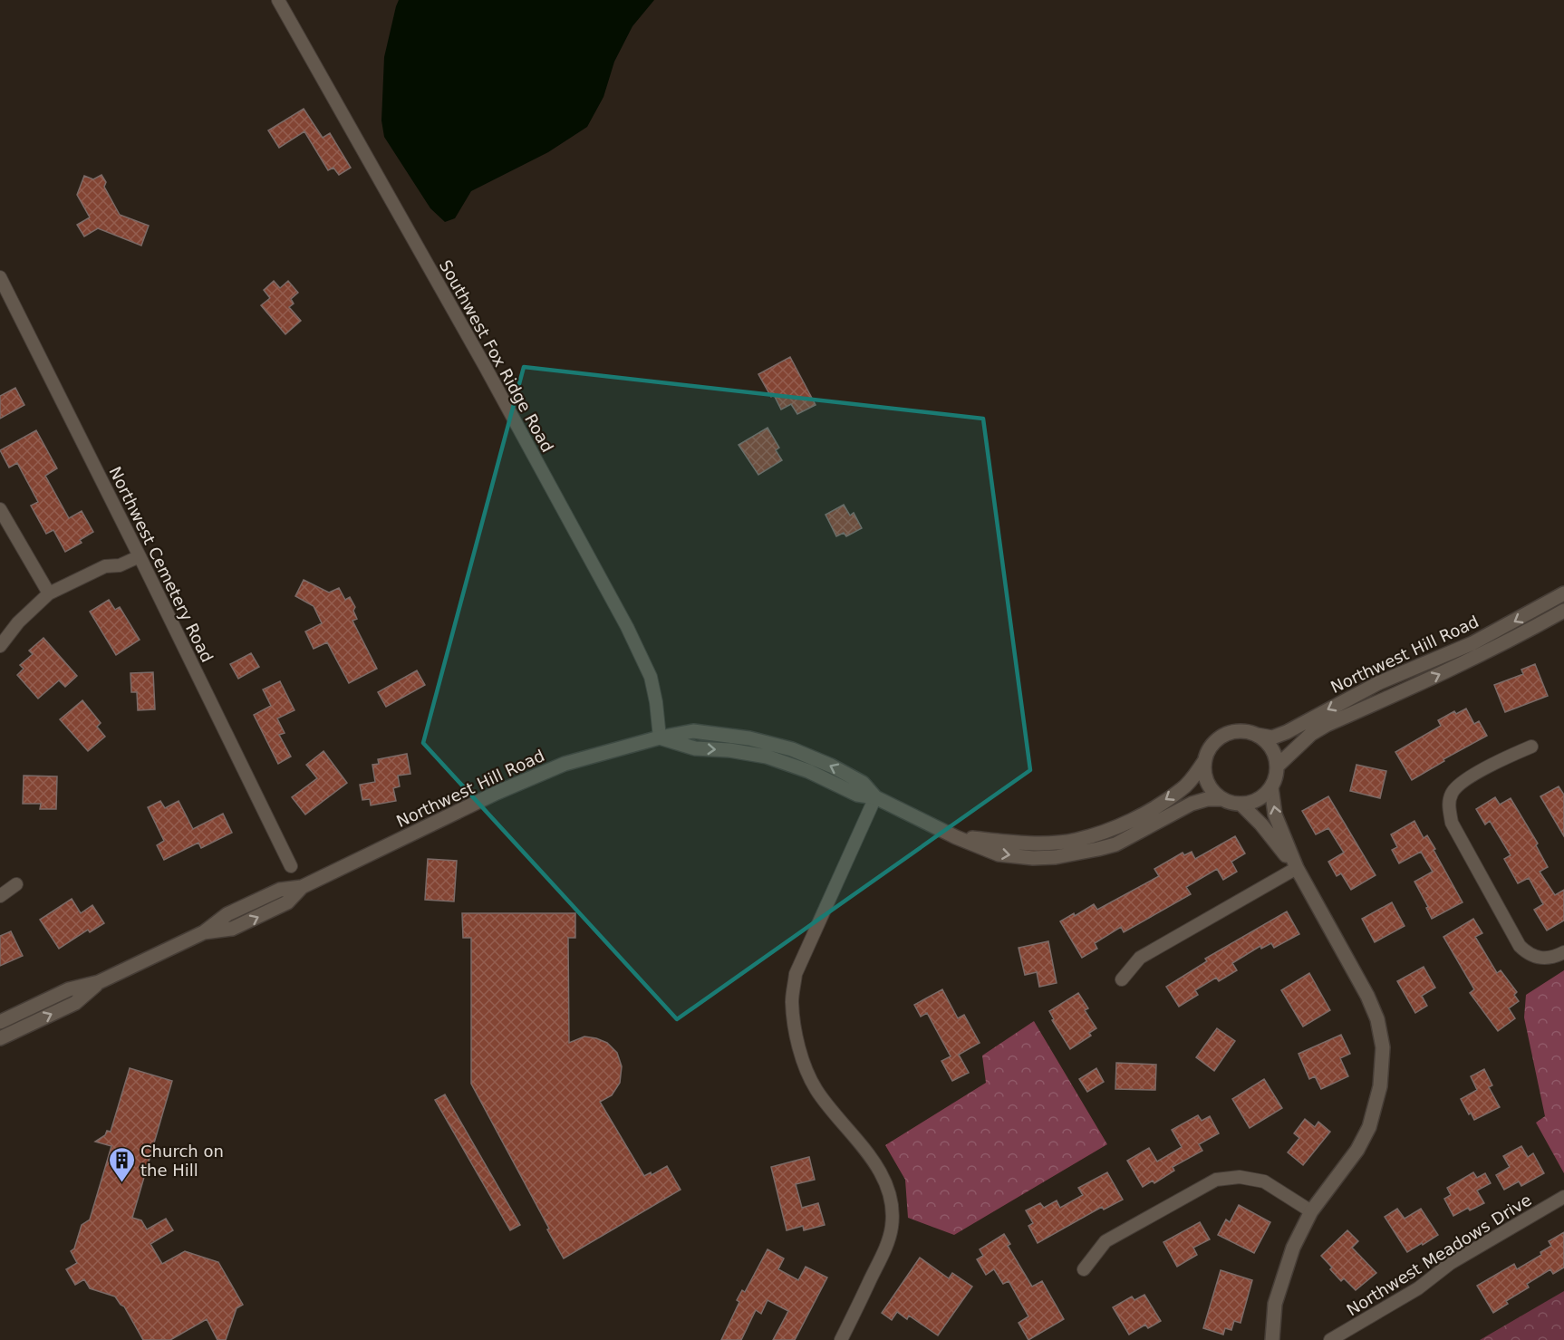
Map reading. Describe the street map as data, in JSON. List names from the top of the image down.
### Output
{
  "streets": {
    "main road": ["Northwest Hill Road"],
    "street": ["Southwest Fox Ridge Road", "Northwest Cemetery Road", "Northwest Meadows Drive"]
  },
  "crossings": [
    ["Southwest Fox Ridge Road", "Northwest Hill Road"]
  ],
  "places": {
    "building": ["Church on the Hill"]
  }
}
